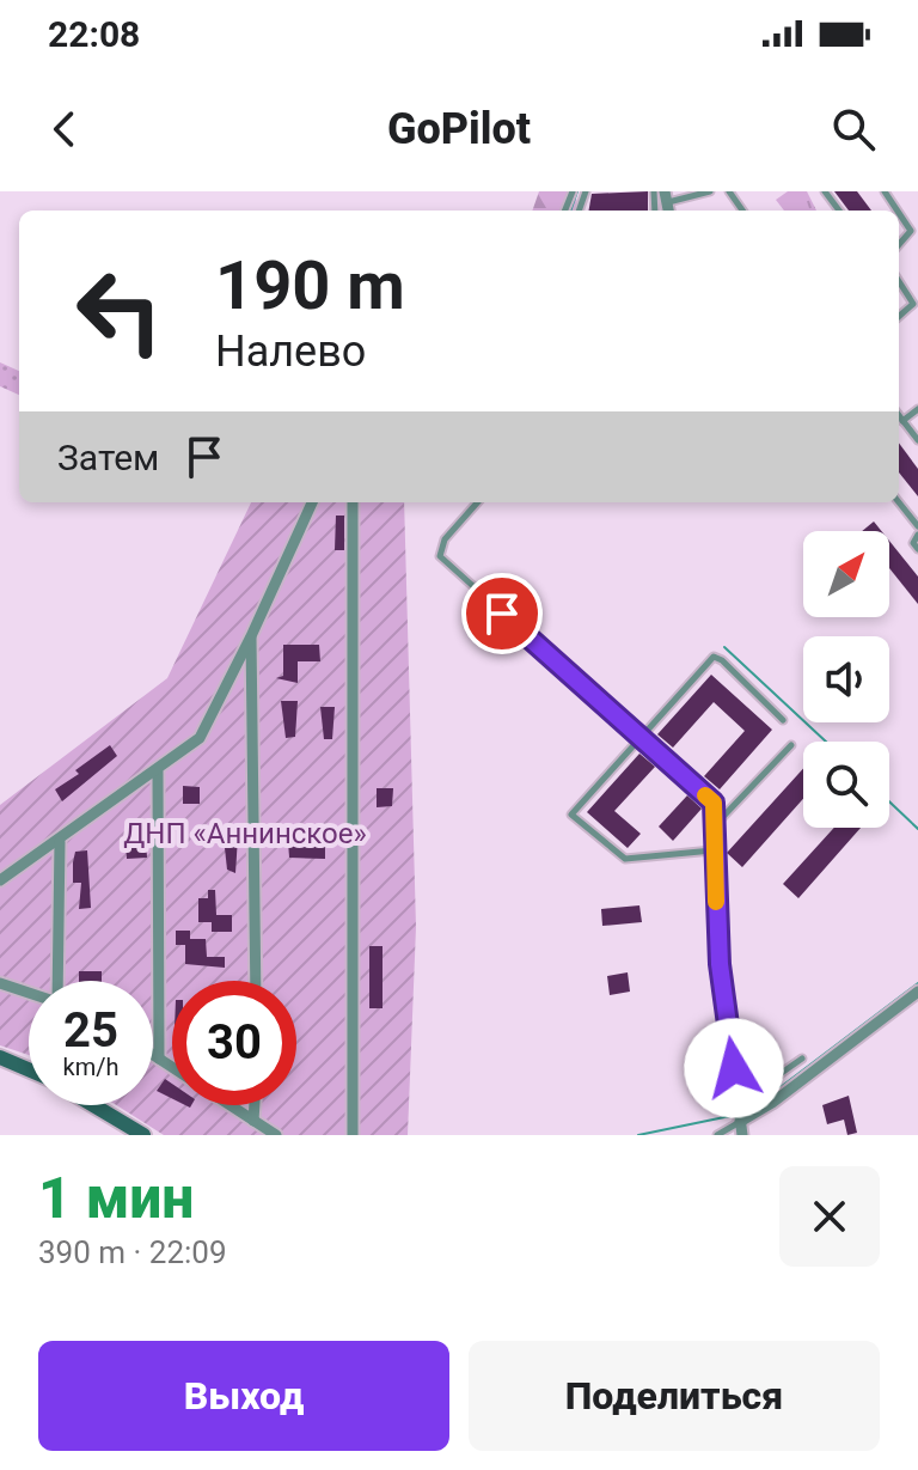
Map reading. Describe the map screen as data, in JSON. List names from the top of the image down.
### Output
{
  "parks": ["ДНП «Аннинское»"],
  "north": "top right",
  "page": {
    "status": "22:08",
    "header": "GoPilot",
    "turn": ["190 m", "Налево"],
    "then": "Затем",
    "speed": "25 km/h",
    "limit": "30",
    "heading": ["1 мин", "390 m · 22:09"],
    "buttons": ["Выход", "Поделиться"]
  }
}
